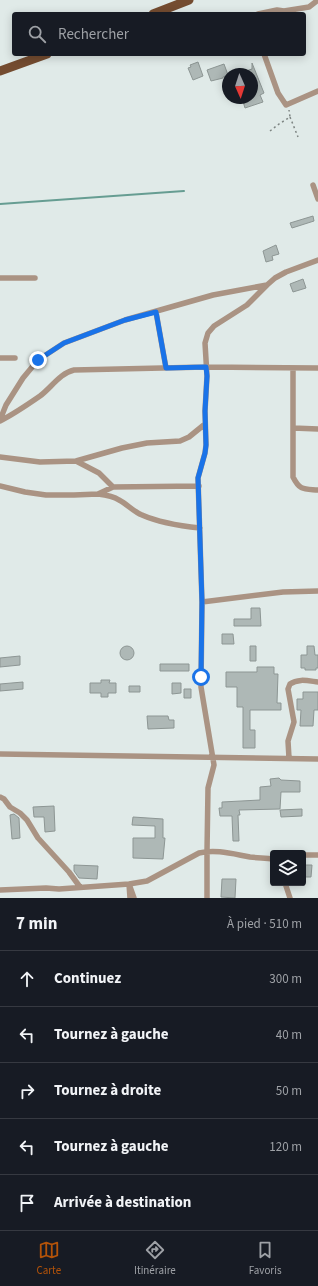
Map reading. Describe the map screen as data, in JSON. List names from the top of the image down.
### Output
{
  "north": "bottom",
  "page": {
    "search": "Rechercher",
    "heading": ["7 min", "À pied · 510 m"],
    "list": [
      ["Continuez", "300 m"],
      ["Tournez à gauche", "40 m"],
      ["Tournez à droite", "50 m"],
      ["Tournez à gauche", "120 m"],
      "Arrivée à destination"
    ],
    "nav": ["Carte", "Itinéraire", "Favoris"]
  }
}
